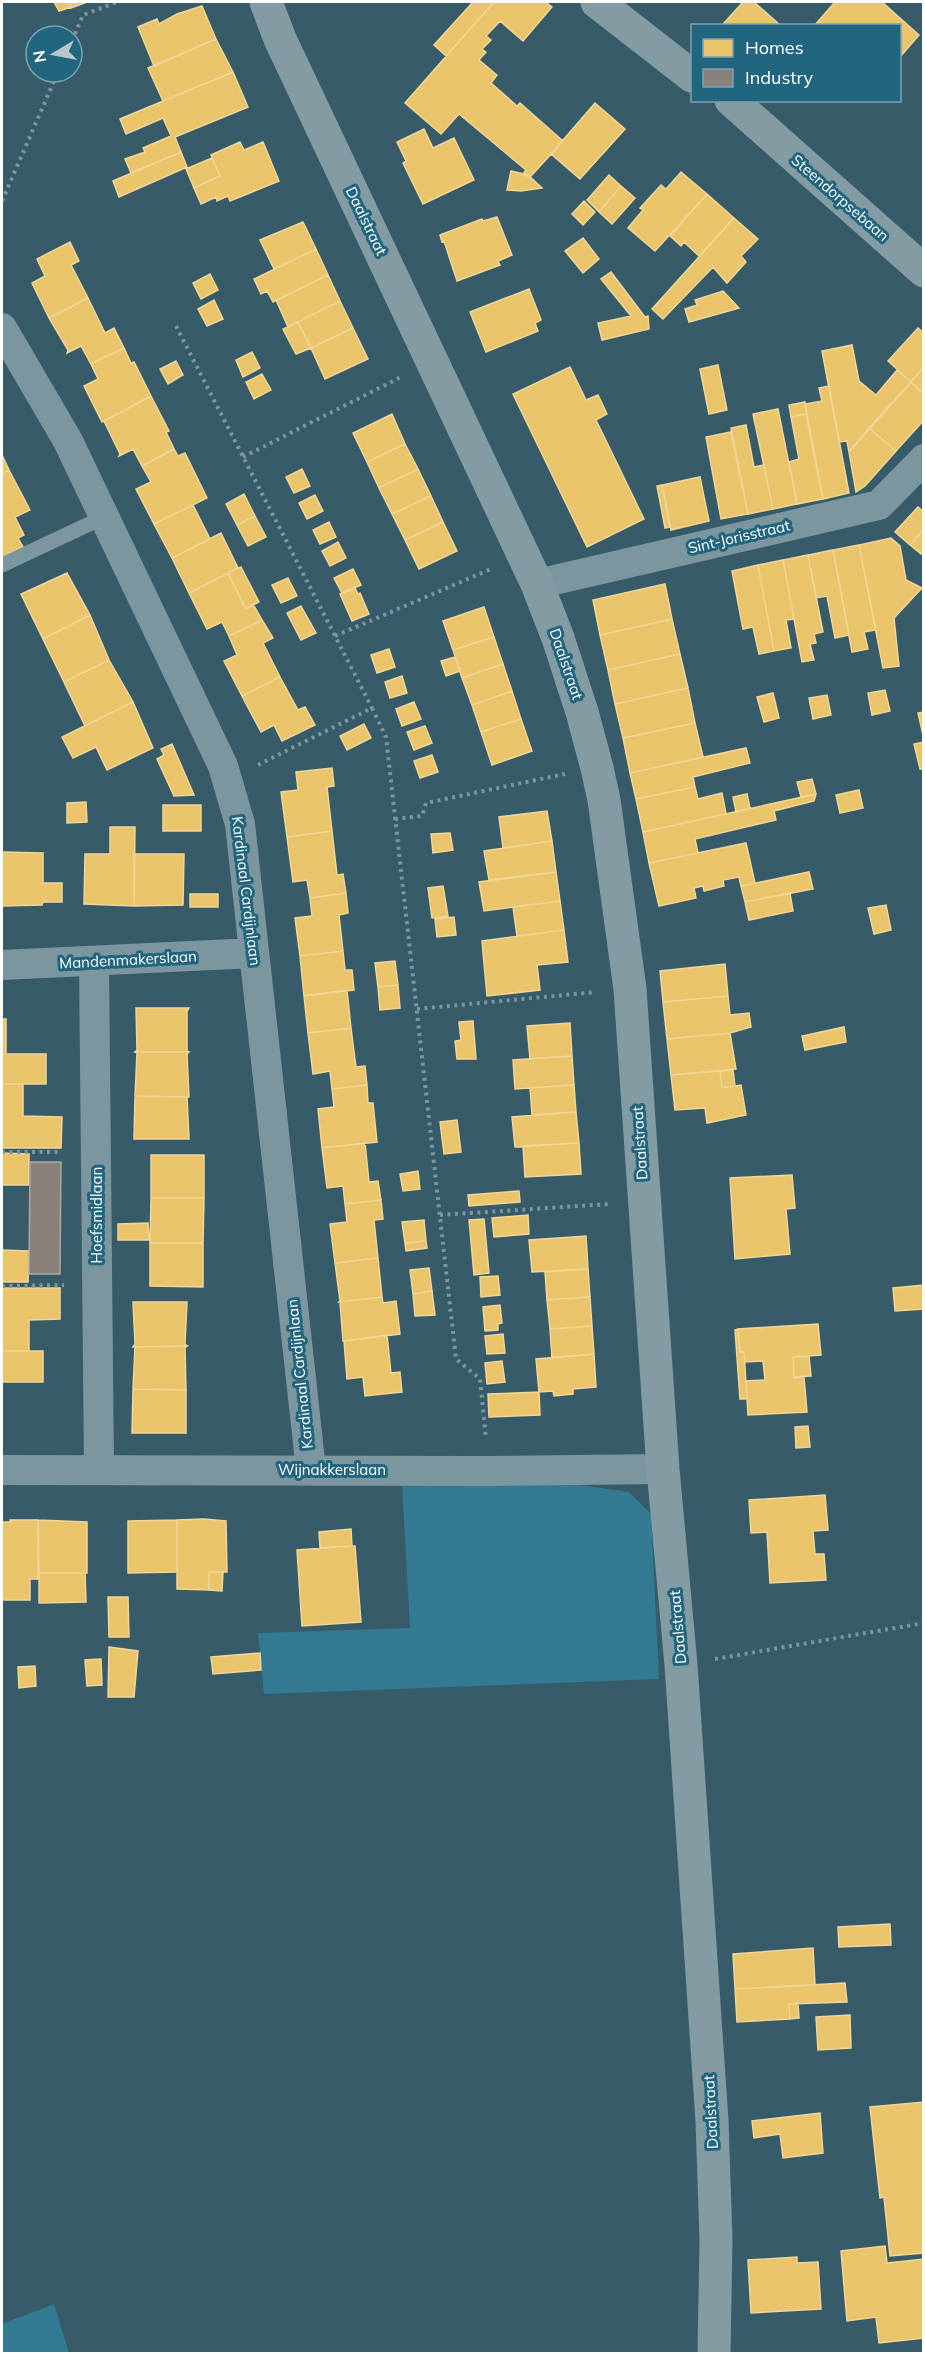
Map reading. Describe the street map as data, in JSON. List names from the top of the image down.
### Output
{
  "streets": {
    "street": [
      "Steendorpsebaan",
      "Daalstraat",
      "Sint-Jorisstraat",
      "Kardinaal Cardijnlaan",
      "Mandenmakerslaan",
      "Hoefsmidlaan",
      "Wijnakkerslaan"
    ]
  },
  "crossings": [
    ["Daalstraat", "Sint-Jorisstraat"],
    ["Daalstraat", "Wijnakkerslaan"],
    ["Kardinaal Cardijnlaan", "Mandenmakerslaan"],
    ["Kardinaal Cardijnlaan", "Wijnakkerslaan"],
    ["Mandenmakerslaan", "Hoefsmidlaan"],
    ["Hoefsmidlaan", "Wijnakkerslaan"]
  ],
  "legend": ["Homes", "Industry"],
  "north": "left"
}
